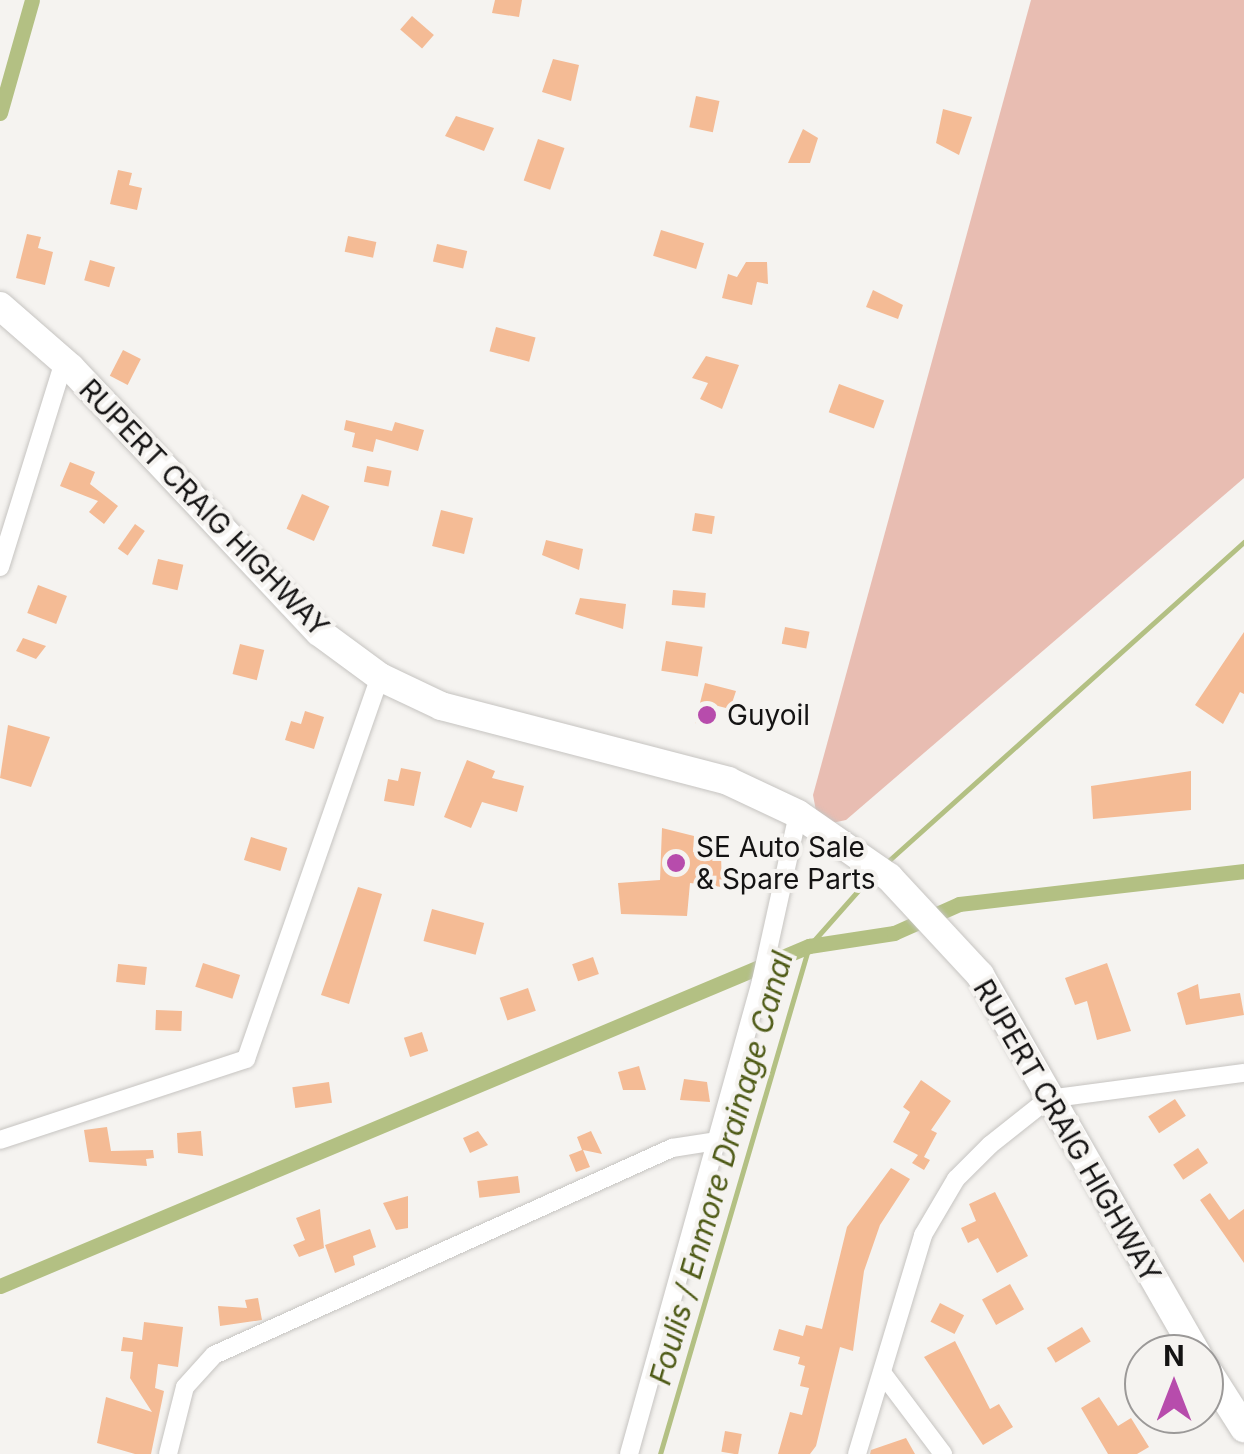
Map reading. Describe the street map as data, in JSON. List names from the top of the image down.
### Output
{
  "streets": {
    "main road": ["RUPERT CRAIG HIGHWAY"]
  },
  "water": ["Foulis / Enmore Drainage Canal"],
  "places": ["Guyoil", "SE Auto Sale & Spare Parts"],
  "north": "top"
}
